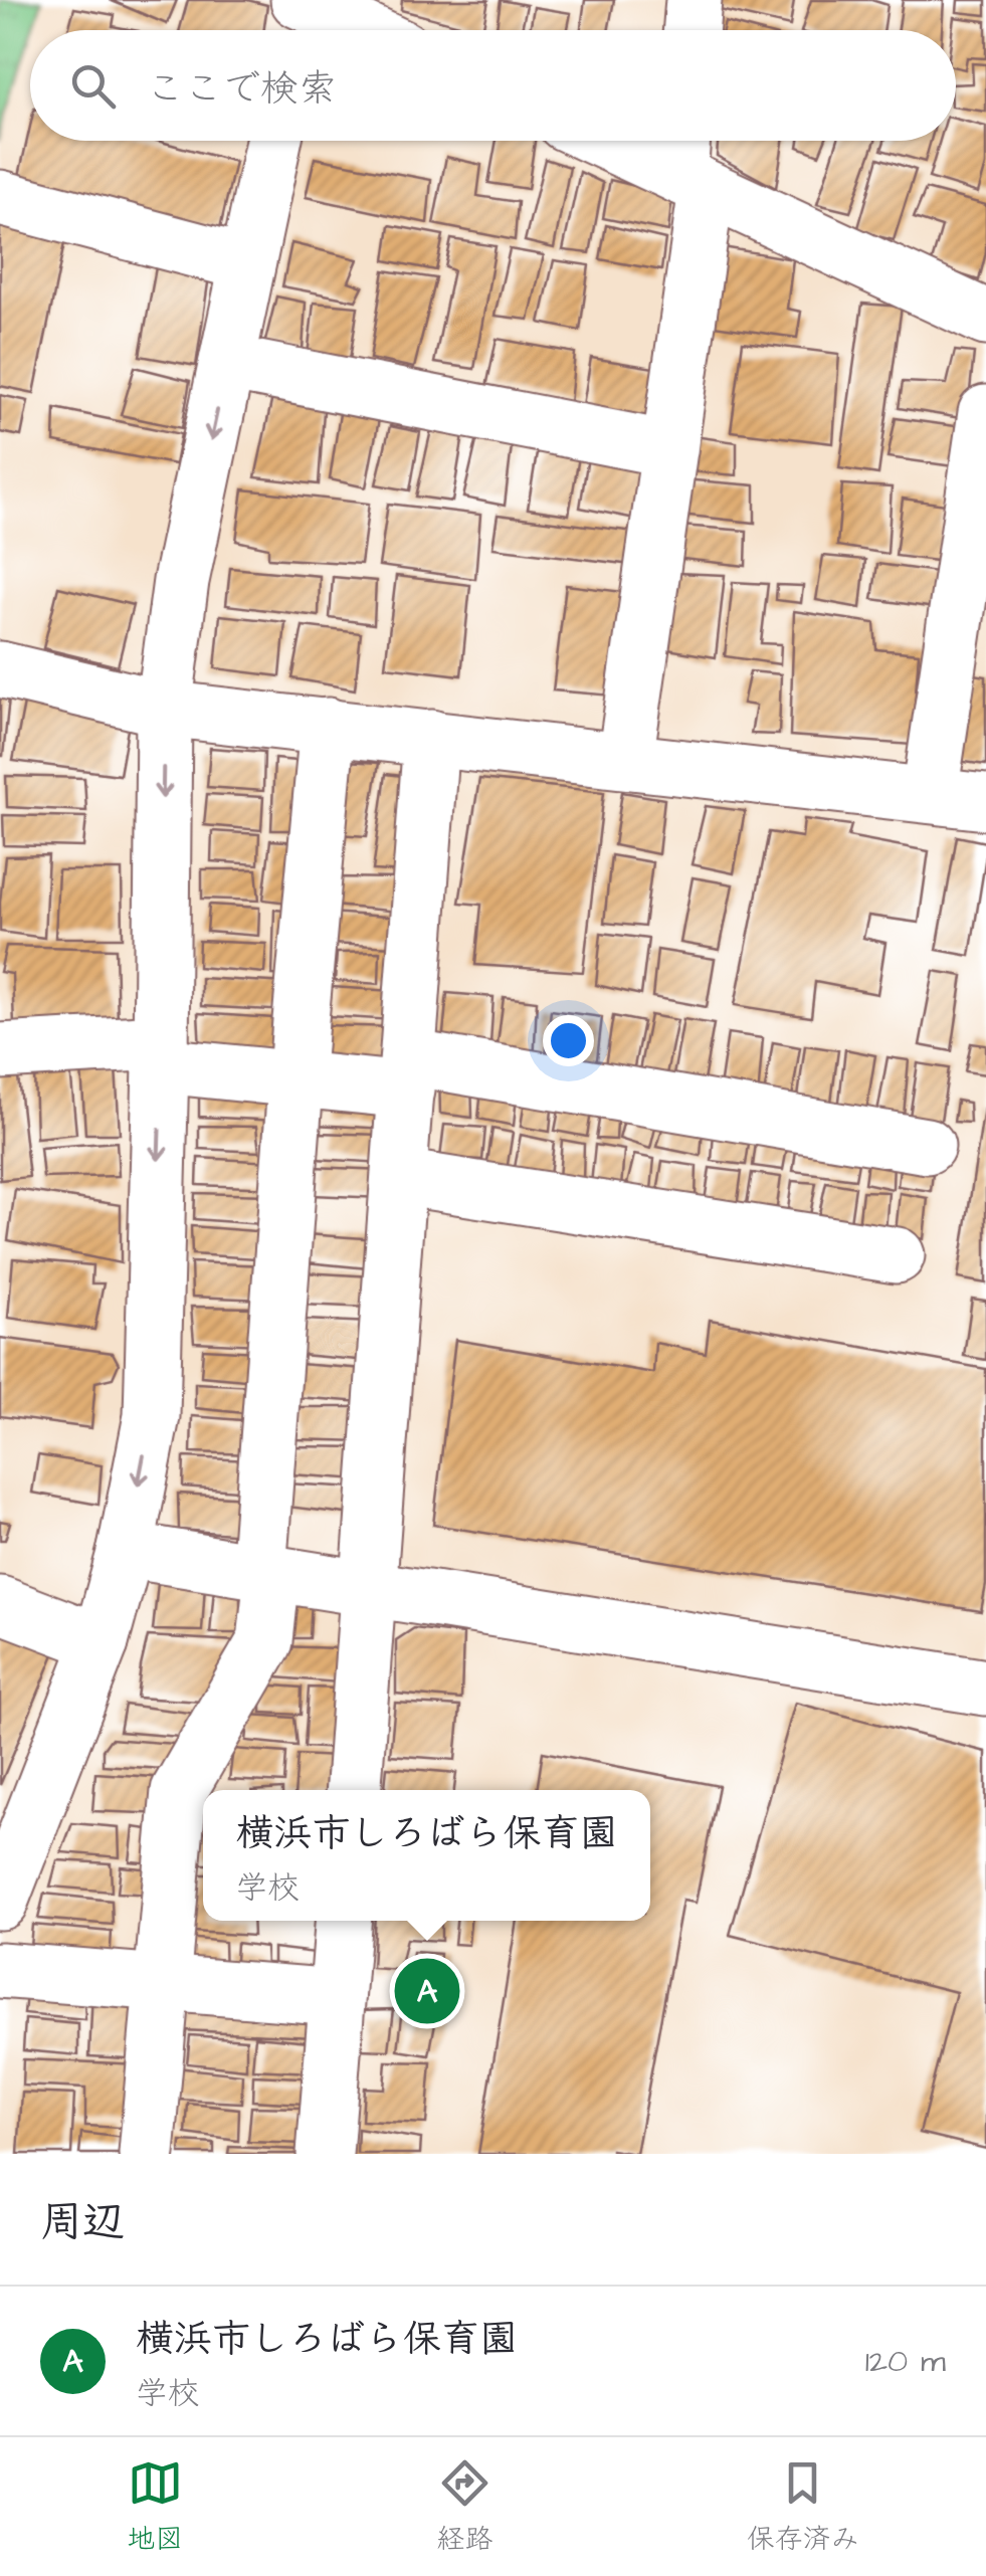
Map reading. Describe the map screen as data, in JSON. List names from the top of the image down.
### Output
{
  "page": {
    "search": "ここで検索",
    "popup": ["横浜市しろばら保育園", "学校"],
    "pins": "A",
    "heading": "周辺",
    "list": [
      {
        "mark": "A",
        "name": "横浜市しろばら保育園",
        "note": "学校",
        "value": "120 m"
      }
    ],
    "nav": ["地図", "経路", "保存済み"]
  }
}
